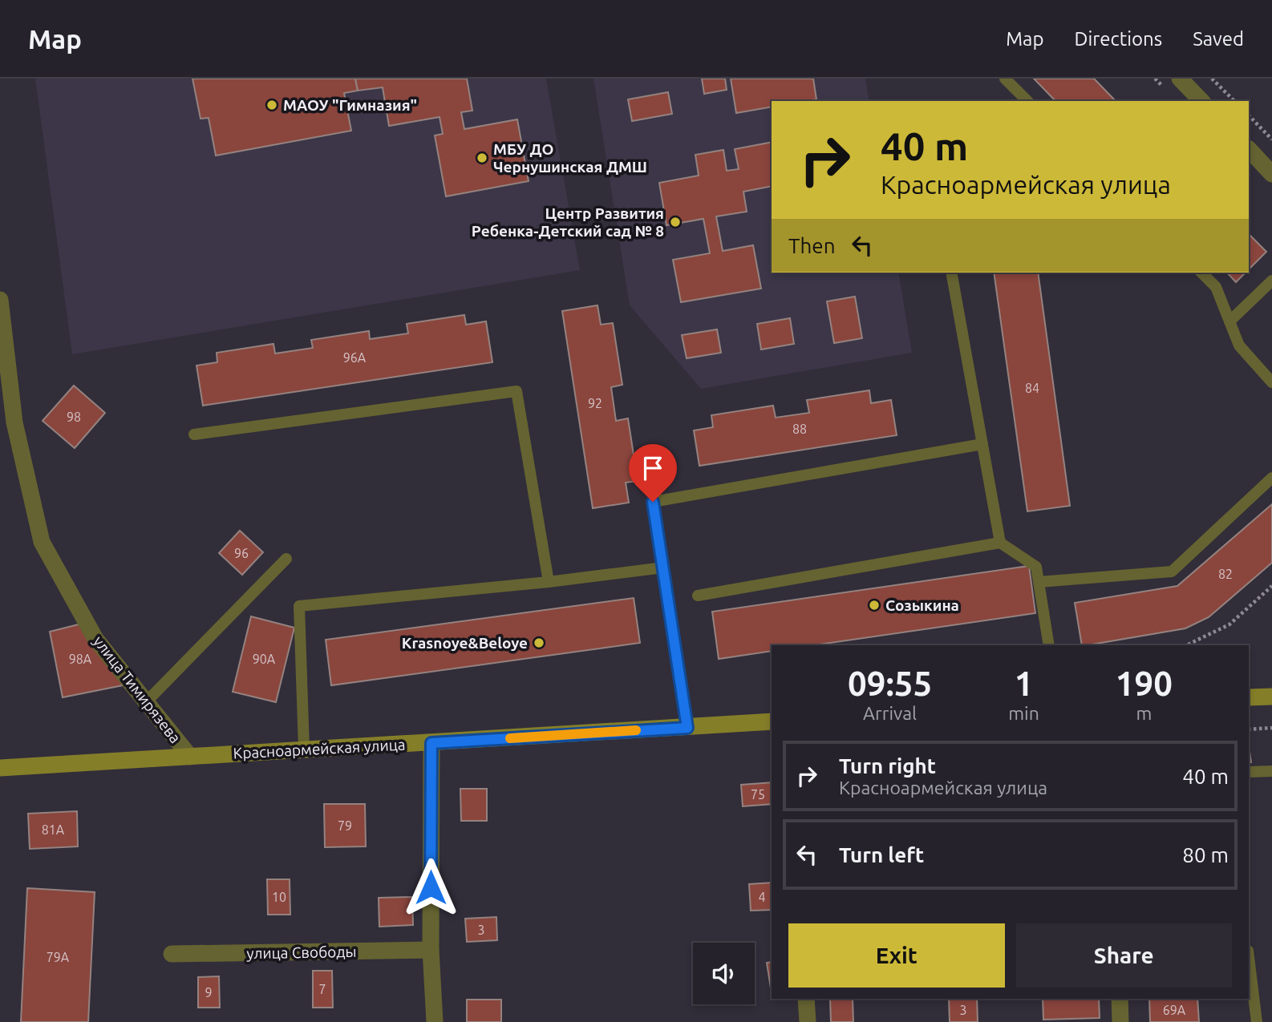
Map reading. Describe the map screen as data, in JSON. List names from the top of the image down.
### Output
{
  "streets": {
    "street": ["улица Тимирязева", "Красноармейская улица", "улица Свободы"]
  },
  "crossings": [
    ["улица Тимирязева", "Красноармейская улица"]
  ],
  "places": [
    "МАОУ \"Гимназия\"",
    "МБУ ДО Чернушинская ДМШ",
    "Центр Развития Ребенка-Детский сад № 8",
    "Созыкина",
    "Krasnoye&Beloye"
  ],
  "house_numbers": [
    "96А",
    "84",
    "92",
    "98",
    "88",
    "96",
    "82",
    "98А",
    "90А",
    "75",
    "79",
    "81А",
    "10",
    "4",
    "3",
    "79А",
    "7",
    "9",
    "3",
    "69А"
  ],
  "page": {
    "header": "Map",
    "nav": ["Map", "Directions", "Saved"],
    "turn": ["40 m", "Красноармейская улица"],
    "then": "Then",
    "eta": [
      "09:55",
      "Arrival",
      "1",
      "min",
      "190",
      "m"
    ],
    "list": [
      {
        "name": "Turn right",
        "note": "Красноармейская улица",
        "value": "40 m"
      },
      {
        "name": "Turn left",
        "value": "80 m"
      }
    ],
    "buttons": ["Exit", "Share"]
  }
}
